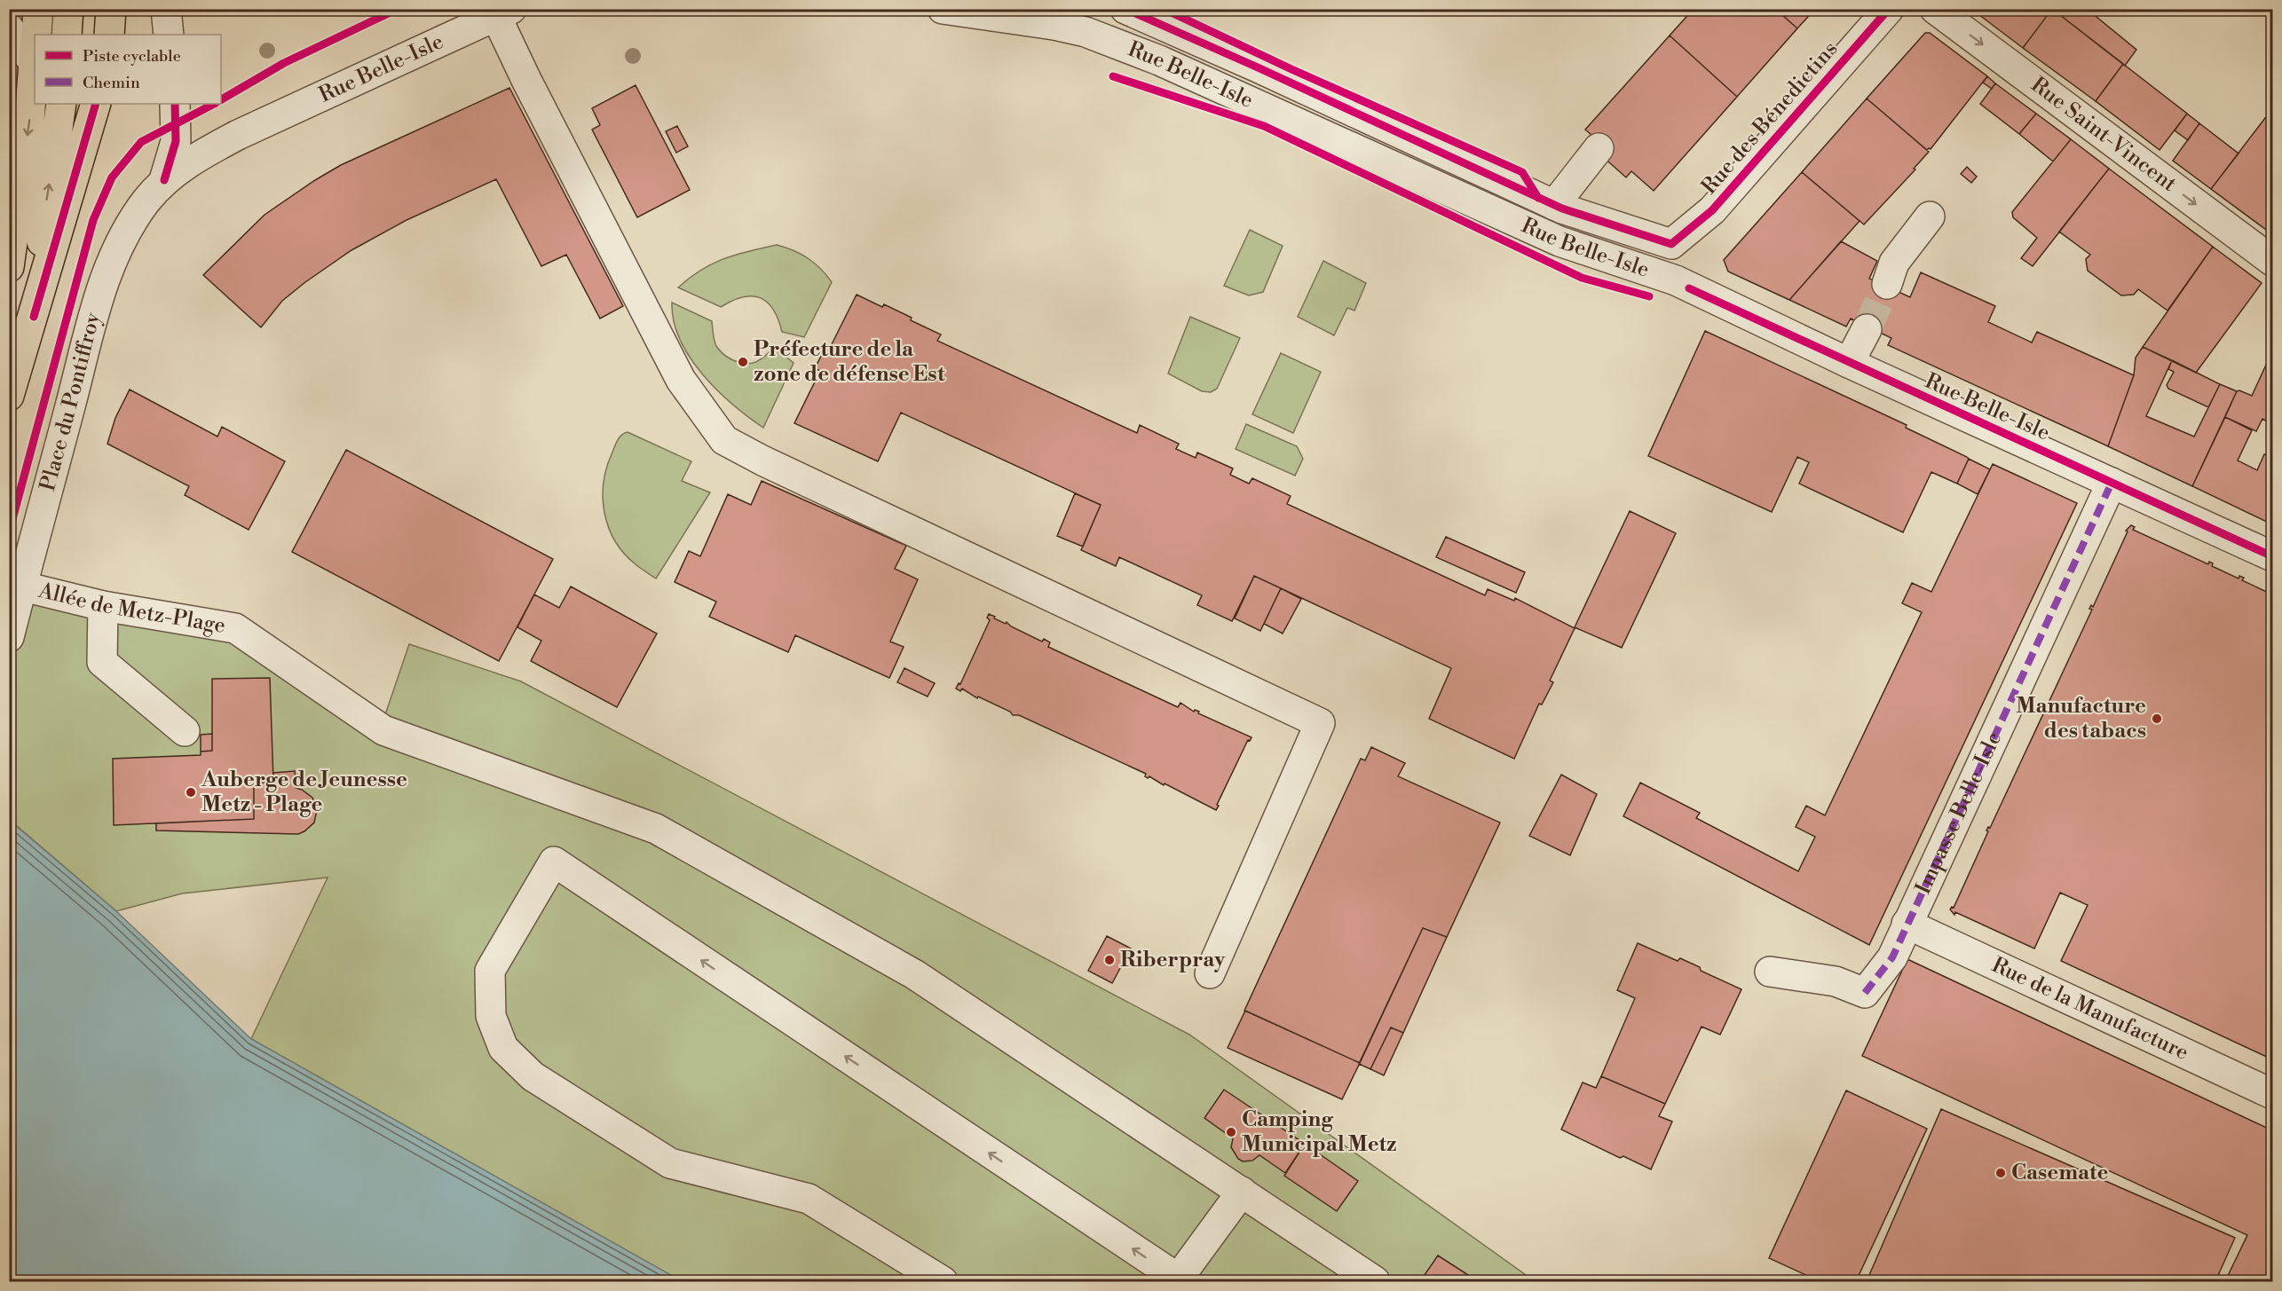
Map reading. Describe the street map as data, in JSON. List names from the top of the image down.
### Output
{
  "streets": {
    "street": [
      "Rue Belle-Isle",
      "Rue des Bénedictins",
      "Rue Saint-Vincent",
      "Place du Pontiffroy",
      "Allée de Metz-Plage",
      "Impasse Belle-Isle",
      "Rue de la Manufacture"
    ]
  },
  "crossings": [
    ["Rue Belle-Isle", "Rue des Bénedictins"],
    ["Rue Belle-Isle", "Place du Pontiffroy"],
    ["Rue Belle-Isle", "Impasse Belle-Isle"],
    ["Place du Pontiffroy", "Allée de Metz-Plage"],
    ["Impasse Belle-Isle", "Rue de la Manufacture"]
  ],
  "one_way": ["Rue Saint-Vincent"],
  "places": [
    "Préfecture de la zone de défense Est",
    "Manufacture des tabacs",
    "Auberge de Jeunesse Metz - Plage",
    "Riberpray",
    "Camping Municipal Metz",
    "Casemate"
  ],
  "legend": ["Piste cyclable", "Chemin"]
}
